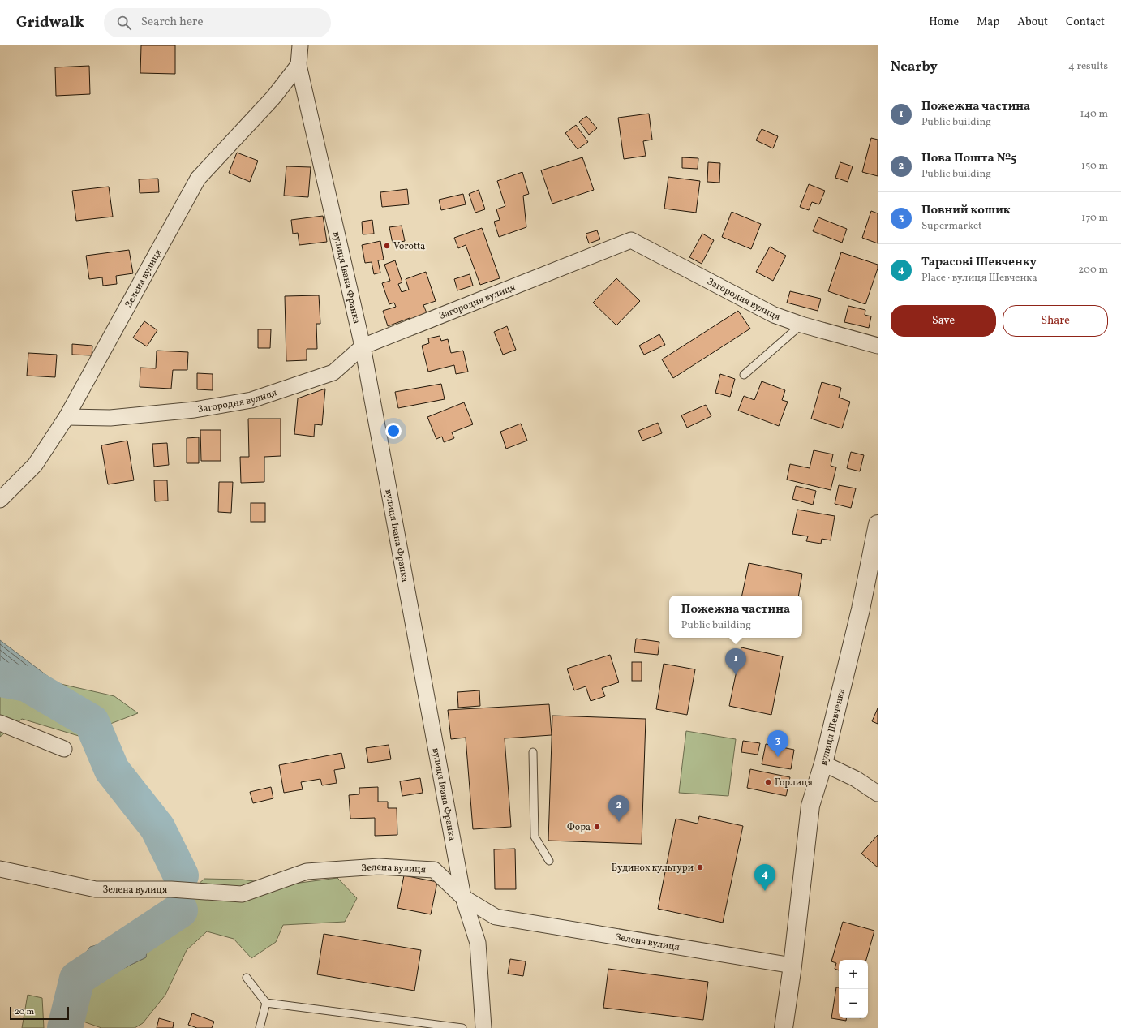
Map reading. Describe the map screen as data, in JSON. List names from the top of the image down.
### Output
{
  "streets": {
    "street": [
      "вулиця Івана Франка",
      "Зелена вулиця",
      "Загородня вулиця",
      "вулиця Шевченка"
    ]
  },
  "crossings": [
    ["вулиця Івана Франка", "Зелена вулиця"],
    ["вулиця Івана Франка", "Загородня вулиця"],
    ["Зелена вулиця", "Загородня вулиця"],
    ["Зелена вулиця", "вулиця Шевченка"]
  ],
  "places": [
    "Vorotta",
    "Горлиця",
    "Фора",
    "Будинок культури"
  ],
  "scale_bar": "20 m",
  "page": {
    "header": "Gridwalk",
    "search": "Search here",
    "nav": [
      "Home",
      "Map",
      "About",
      "Contact"
    ],
    "heading": ["Nearby", "4 results"],
    "list": [
      {
        "mark": "1",
        "name": "Пожежна частина",
        "note": "Public building",
        "value": "140 m"
      },
      {
        "mark": "2",
        "name": "Нова Пошта №5",
        "note": "Public building",
        "value": "150 m"
      },
      {
        "mark": "3",
        "name": "Повний кошик",
        "note": "Supermarket",
        "value": "170 m"
      },
      {
        "mark": "4",
        "name": "Тарасові Шевченку",
        "note": "Place · вулиця Шевченка",
        "value": "200 m"
      }
    ],
    "buttons": ["Save", "Share"],
    "popup": ["Пожежна частина", "Public building"],
    "pins": [
      "1",
      "3",
      "2",
      "4"
    ],
    "map_buttons": ["+", "−"],
    "scale": "20 m"
  }
}
